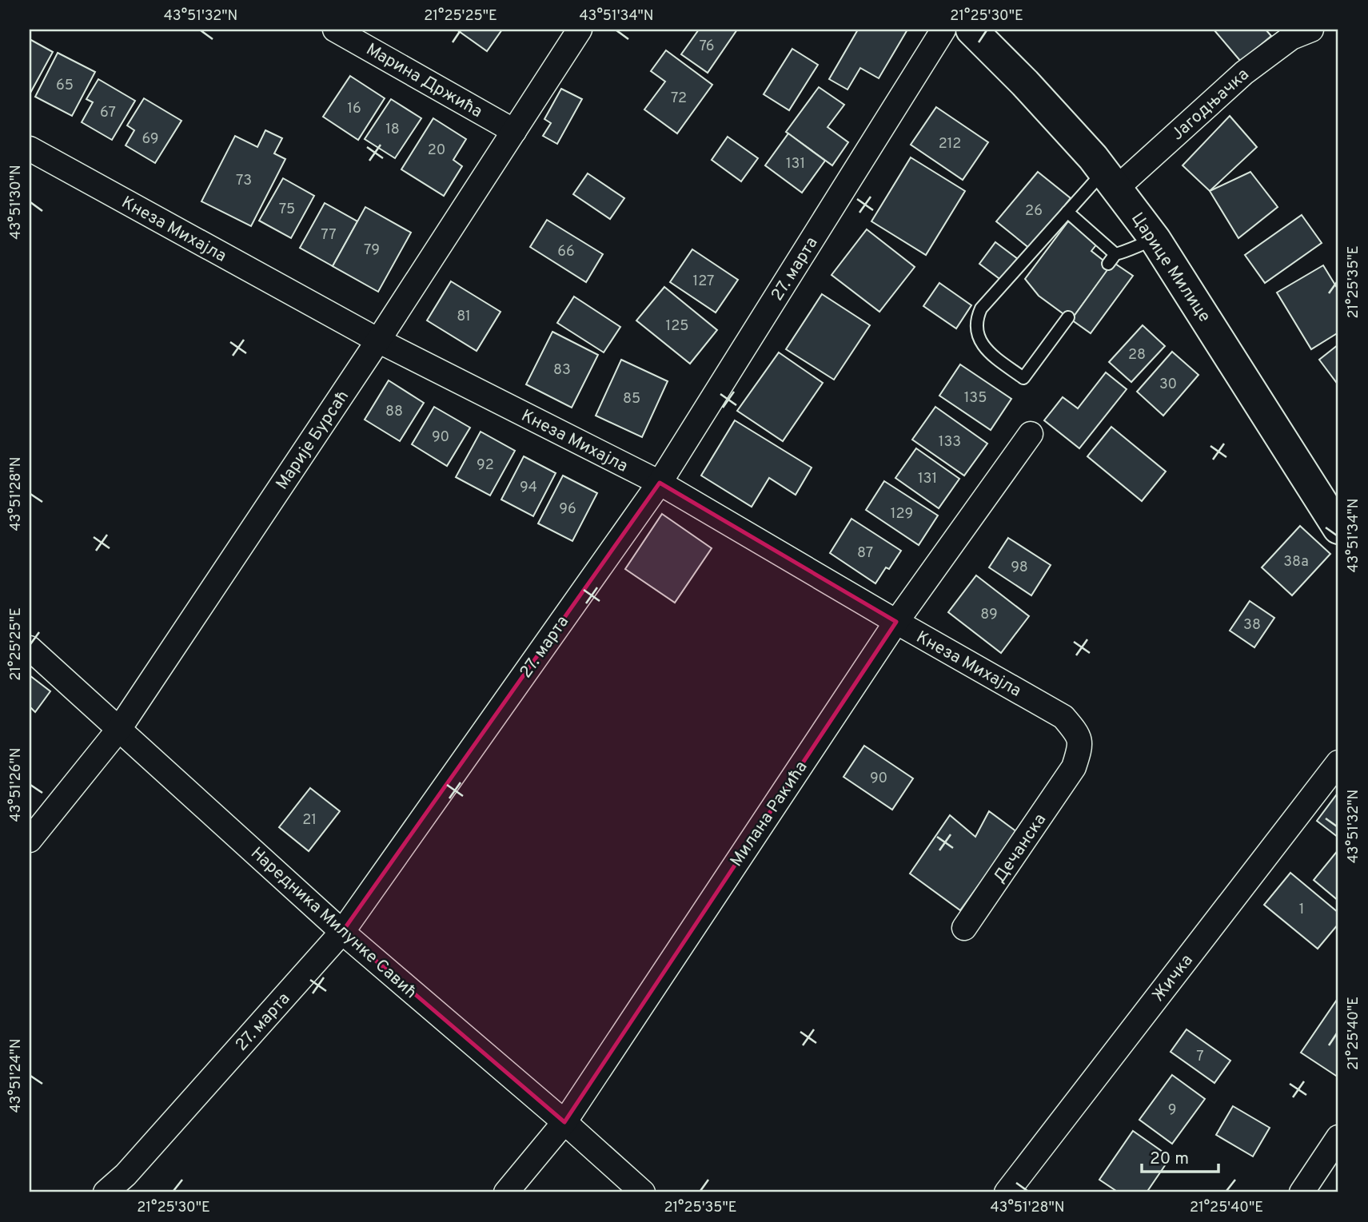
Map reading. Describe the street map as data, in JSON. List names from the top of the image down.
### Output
{
  "streets": {
    "main road": ["Царице Милице"],
    "street": [
      "Марина Држића",
      "Јагодњачка",
      "Кнеза Михајла",
      "27. марта",
      "Марије Бурсаћ",
      "Милана Ракића",
      "Дечанска",
      "Наредника Милунке Савић",
      "Жичка"
    ]
  },
  "crossings": [
    ["Марина Држића", "Марије Бурсаћ"],
    ["Јагодњачка", "Царице Милице"],
    ["Кнеза Михајла", "27. марта"],
    ["Кнеза Михајла", "Марије Бурсаћ"],
    ["Кнеза Михајла", "Милана Ракића"],
    ["Кнеза Михајла", "Дечанска"],
    ["27. марта", "Наредника Милунке Савић"],
    ["Марије Бурсаћ", "Наредника Милунке Савић"],
    ["Милана Ракића", "Наредника Милунке Савић"]
  ],
  "house_numbers": [
    "76",
    "65",
    "72",
    "16",
    "67",
    "18",
    "69",
    "212",
    "20",
    "131",
    "73",
    "75",
    "26",
    "77",
    "79",
    "66",
    "127",
    "81",
    "125",
    "28",
    "83",
    "30",
    "135",
    "85",
    "88",
    "90",
    "133",
    "92",
    "131",
    "94",
    "96",
    "129",
    "87",
    "38a",
    "98",
    "89",
    "38",
    "90",
    "21",
    "1",
    "7",
    "9"
  ],
  "scale_bar": "20 m",
  "coordinates": [
    "43°51'32\"N",
    "21°25'25\"E",
    "43°51'34\"N",
    "21°25'30\"E",
    "43°51'30\"N",
    "21°25'35\"E",
    "43°51'28\"N",
    "43°51'26\"N",
    "21°25'40\"E",
    "43°51'24\"N"
  ]
}
